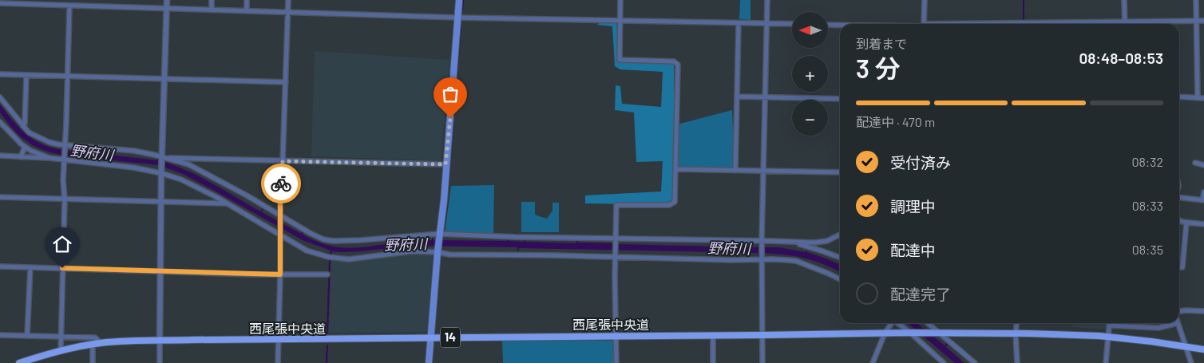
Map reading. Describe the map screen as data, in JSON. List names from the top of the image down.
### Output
{
  "streets": {
    "main road": ["西尾張中央道", "14"]
  },
  "water": ["野府川"],
  "north": "left",
  "page": {
    "map_buttons": ["+", "−"],
    "heading": ["3 分", "到着まで", "08:48–08:53"],
    "bar": "配達中 · 470 m",
    "list": [
      ["受付済み", "08:32"],
      ["調理中", "08:33"],
      ["配達中", "08:35"],
      "配達完了"
    ]
  }
}
